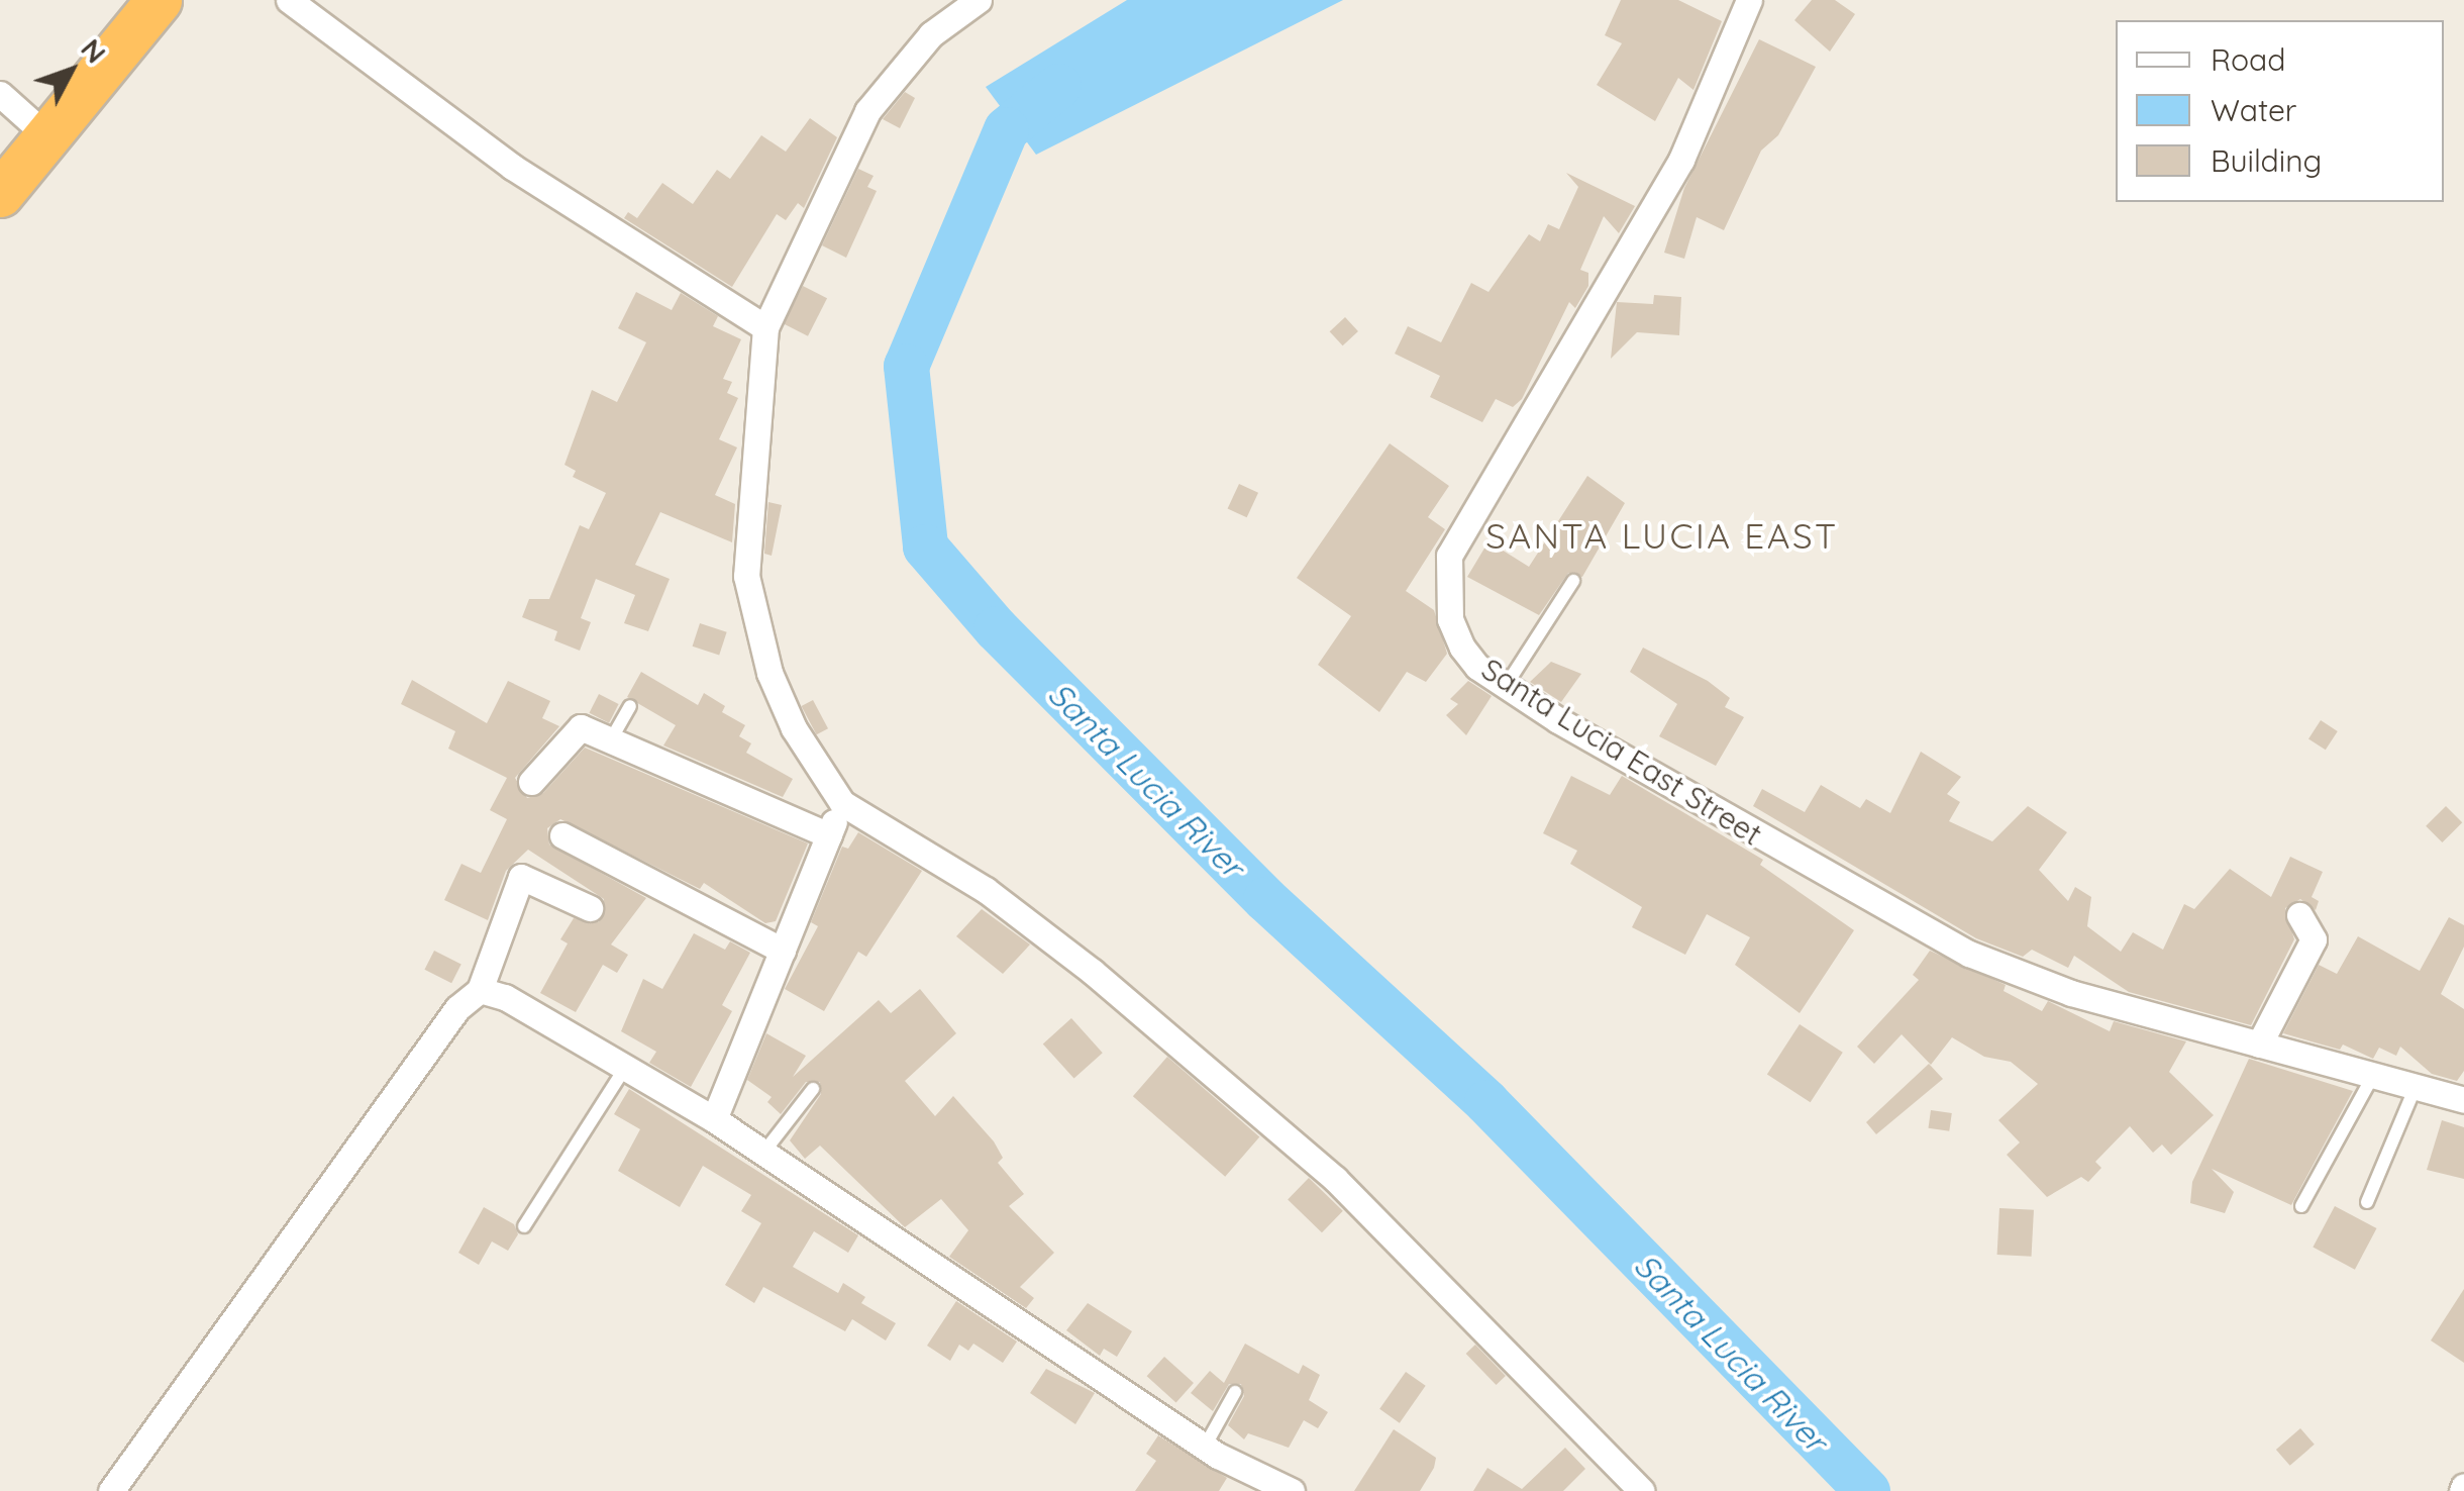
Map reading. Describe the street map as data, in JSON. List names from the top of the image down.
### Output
{
  "streets": {
    "street": ["Santa Lucia East Street"]
  },
  "districts": ["SANTA LUCIA EAST"],
  "water": ["Santa Lucia River"],
  "legend": ["Road", "Water", "Building"],
  "north": "top right"
}
